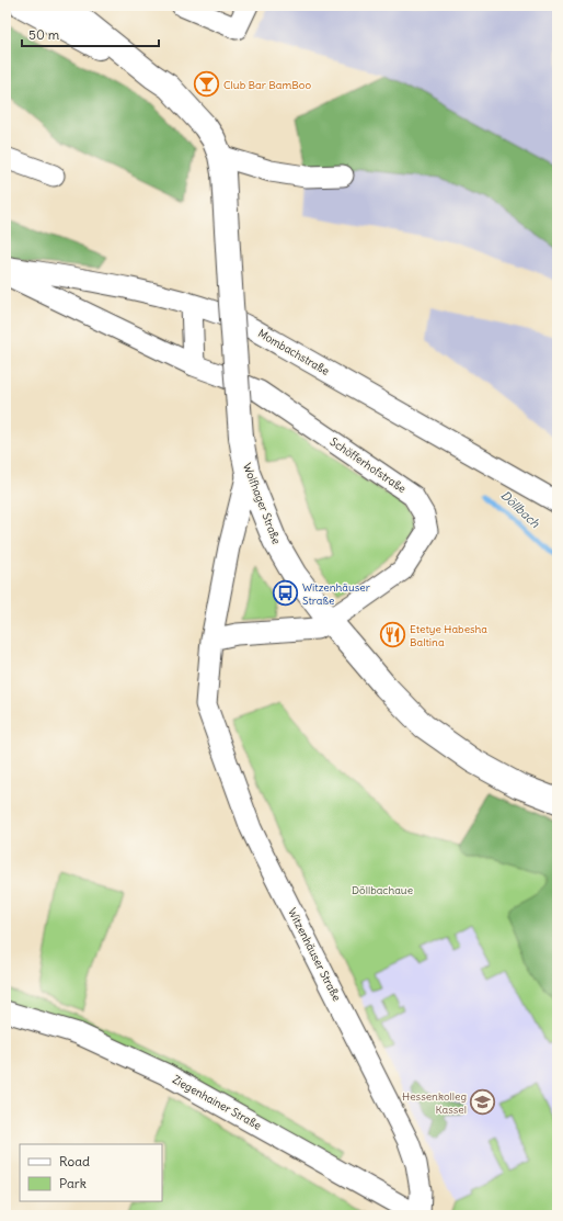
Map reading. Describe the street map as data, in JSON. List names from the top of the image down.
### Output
{
  "streets": {
    "main road": ["Wolfhager Straße"],
    "street": [
      "Mombachstraße",
      "Schöfferhofstraße",
      "Witzenhäuser Straße",
      "Ziegenhainer Straße"
    ]
  },
  "crossings": [
    ["Schöfferhofstraße", "Wolfhager Straße"],
    ["Wolfhager Straße", "Witzenhäuser Straße"],
    ["Witzenhäuser Straße", "Ziegenhainer Straße"]
  ],
  "water": ["Döllbach"],
  "parks": ["Döllbachaue"],
  "places": {
    "bar": ["Club Bar BamBoo"],
    "bus stop": ["Witzenhäuser Straße"],
    "restaurant": ["Etetye Habesha Baltina"],
    "school or university": ["Hessenkolleg Kassel"]
  },
  "legend": ["Road", "Park"],
  "scale_bar": "50 m"
}
